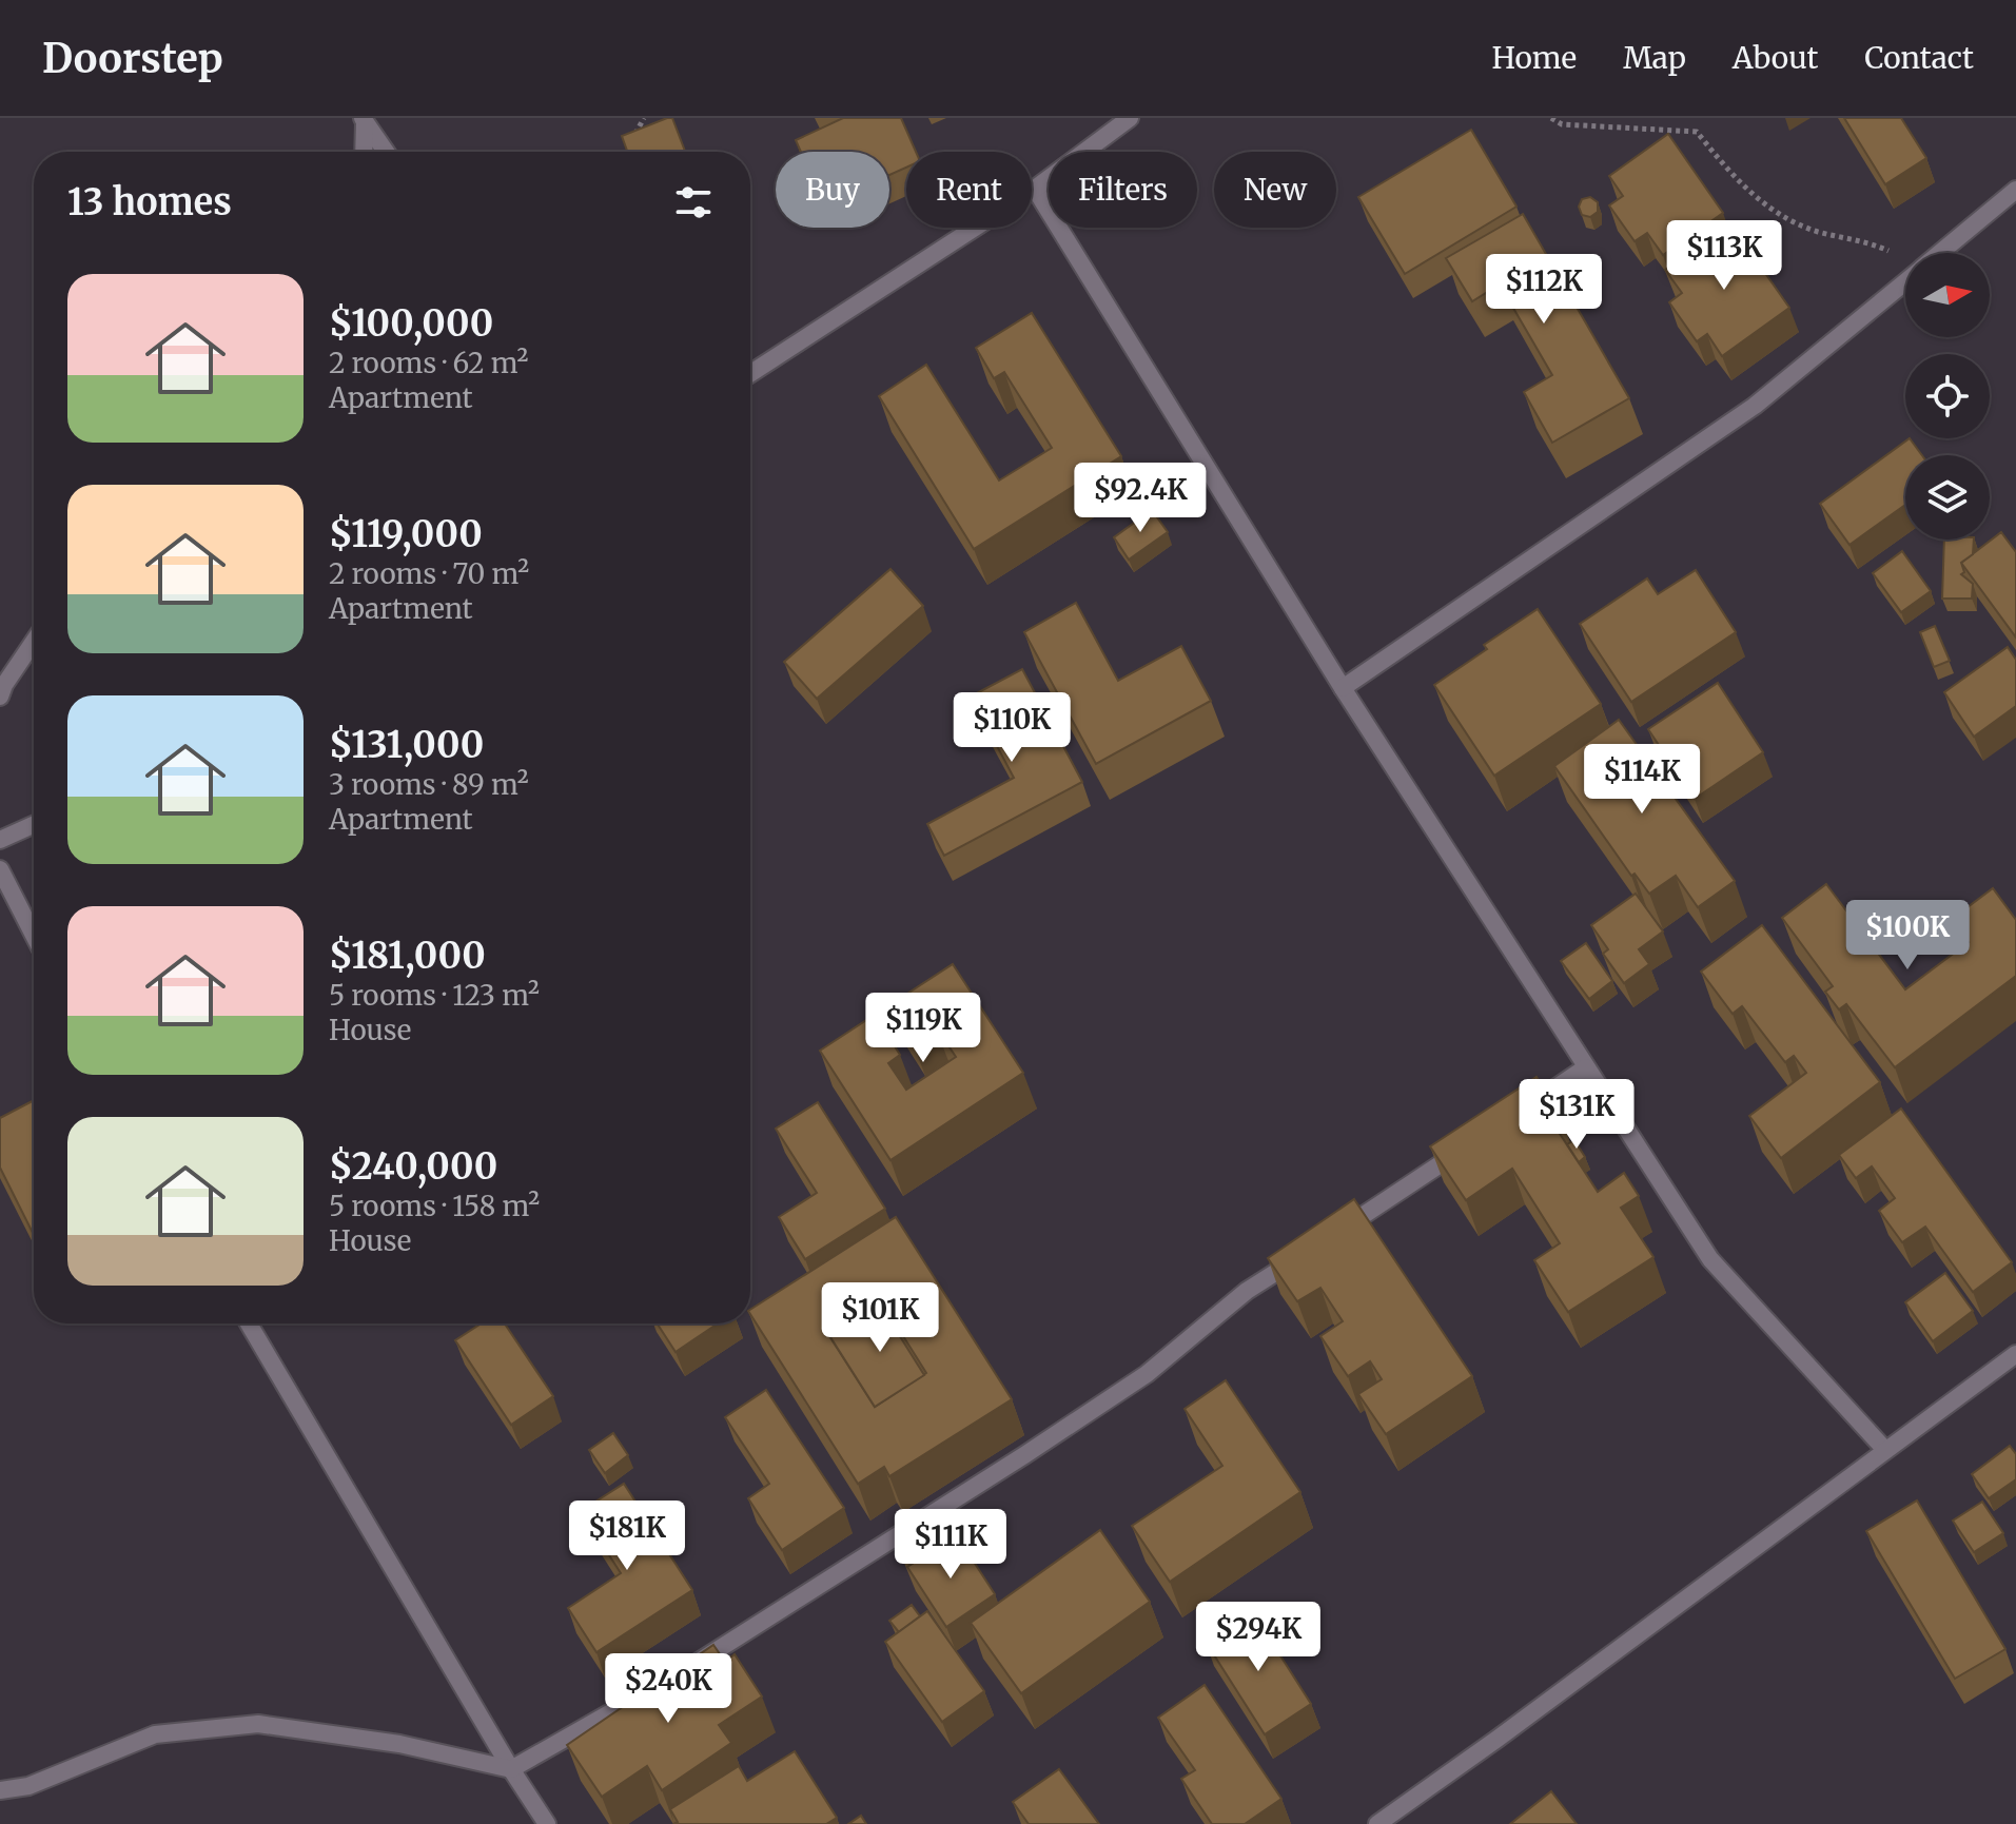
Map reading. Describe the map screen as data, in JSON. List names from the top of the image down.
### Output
{
  "north": "right",
  "page": {
    "header": "Doorstep",
    "nav": [
      "Home",
      "Map",
      "About",
      "Contact"
    ],
    "chip": [
      "Buy",
      "Rent",
      "Filters",
      "New"
    ],
    "heading": "13 homes",
    "price": [
      "$113K",
      "$112K",
      "$92.4K",
      "$110K",
      "$114K",
      "$100K",
      "$119K",
      "$131K",
      "$101K",
      "$181K",
      "$111K",
      "$294K",
      "$240K"
    ],
    "list": [
      {
        "name": "$100,000",
        "note": "2 rooms · 62 m² · Apartment"
      },
      {
        "name": "$119,000",
        "note": "2 rooms · 70 m² · Apartment"
      },
      {
        "name": "$131,000",
        "note": "3 rooms · 89 m² · Apartment"
      },
      {
        "name": "$181,000",
        "note": "5 rooms · 123 m² · House"
      },
      {
        "name": "$240,000",
        "note": "5 rooms · 158 m² · House"
      }
    ]
  }
}
